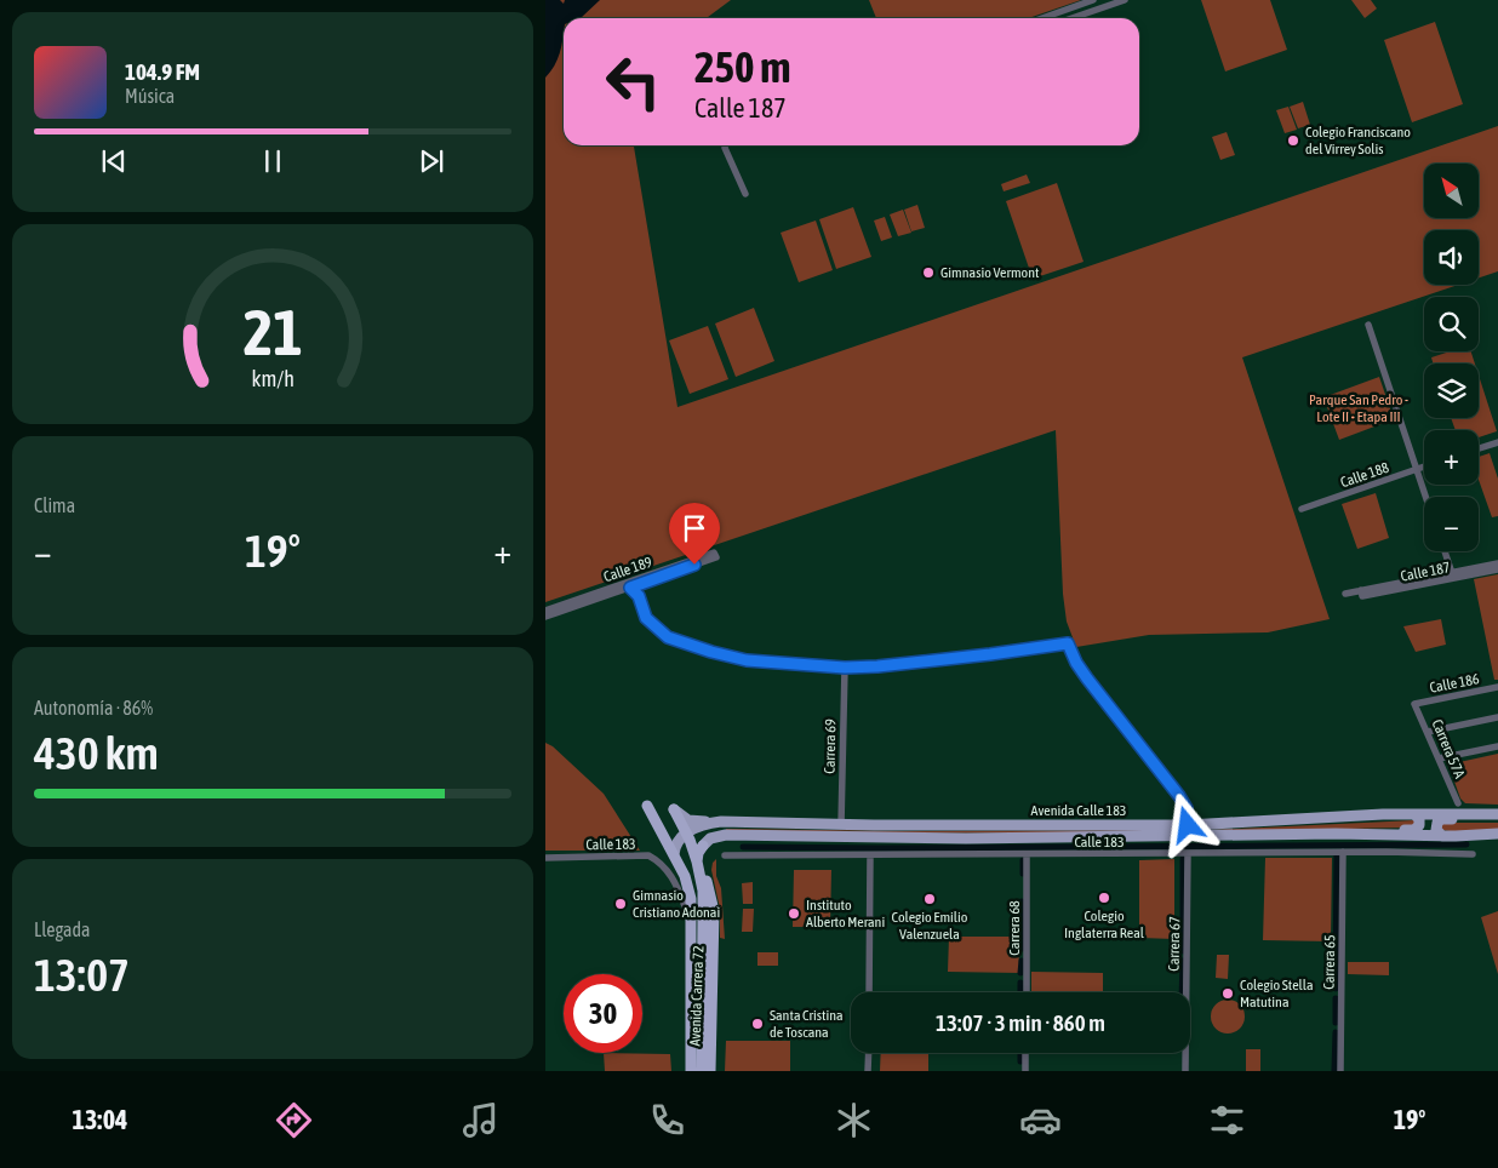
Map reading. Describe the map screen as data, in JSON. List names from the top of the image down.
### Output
{
  "streets": {
    "highway": ["Avenida Carrera 72"],
    "main road": ["Avenida Calle 183"],
    "street": [
      "Calle 188",
      "Calle 189",
      "Calle 187",
      "Calle 186",
      "Carrera 69",
      "Carrera 57A",
      "Calle 183",
      "Carrera 68",
      "Carrera 67",
      "Carrera 65"
    ]
  },
  "crossings": [
    ["Calle 186", "Carrera 57A"],
    ["Carrera 69", "Avenida Calle 183"],
    ["Avenida Calle 183", "Avenida Carrera 72"],
    ["Calle 183", "Carrera 68"],
    ["Calle 183", "Carrera 67"],
    ["Calle 183", "Carrera 65"],
    ["Calle 183", "Avenida Carrera 72"]
  ],
  "parks": ["Parque San Pedro - Lote II - Etapa III"],
  "places": [
    "Colegio Franciscano del Virrey Solis",
    "Gimnasio Vermont",
    "Colegio Inglaterra Real",
    "Colegio Emilio Valenzuela",
    "Gimnasio Cristiano Adonai",
    "Instituto Alberto Merani",
    "Colegio Stella Matutina",
    "Santa Cristina de Toscana"
  ],
  "north": "top left",
  "page": {
    "turn": ["250 m", "Calle 187"],
    "song": ["104.9 FM", "Música"],
    "map_buttons": ["+", "−"],
    "tile": [
      "Clima",
      ["Autonomía · 86%", "430 km"],
      ["Llegada", "13:07"]
    ],
    "heat": ["−", "19°", "+"],
    "limit": "30",
    "trip": "13:07 · 3 min · 860 m",
    "tabs": ["13:04", "19°"],
    "gauge": ["21", "km/h"]
  }
}
